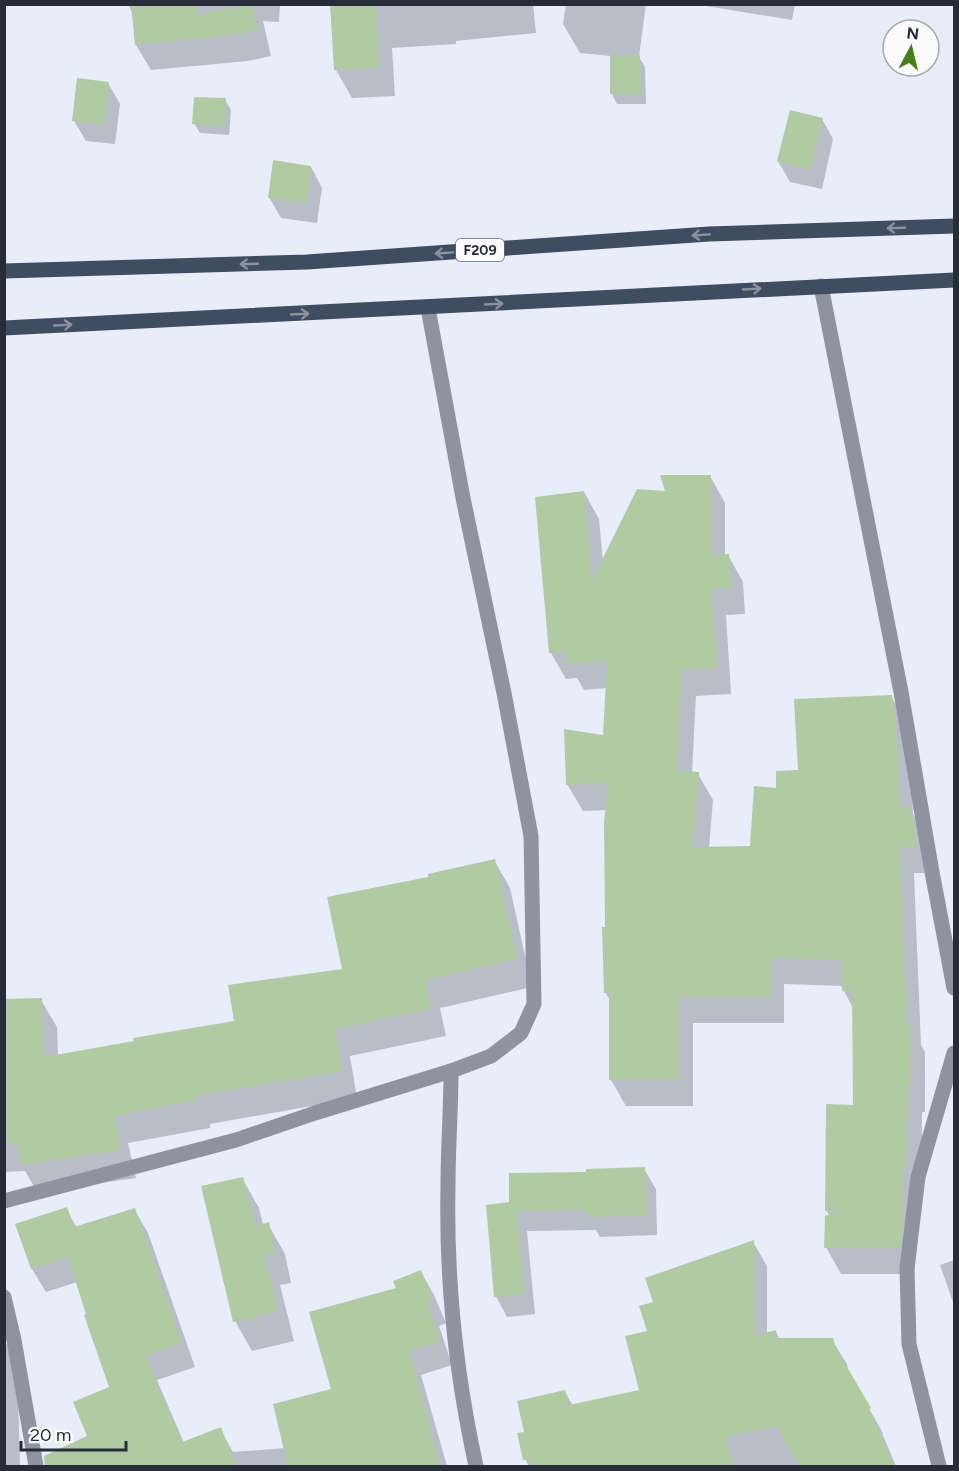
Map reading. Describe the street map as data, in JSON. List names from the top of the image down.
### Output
{
  "streets": {
    "main road": ["F209"]
  },
  "scale_bar": "20 m",
  "north": "top"
}
